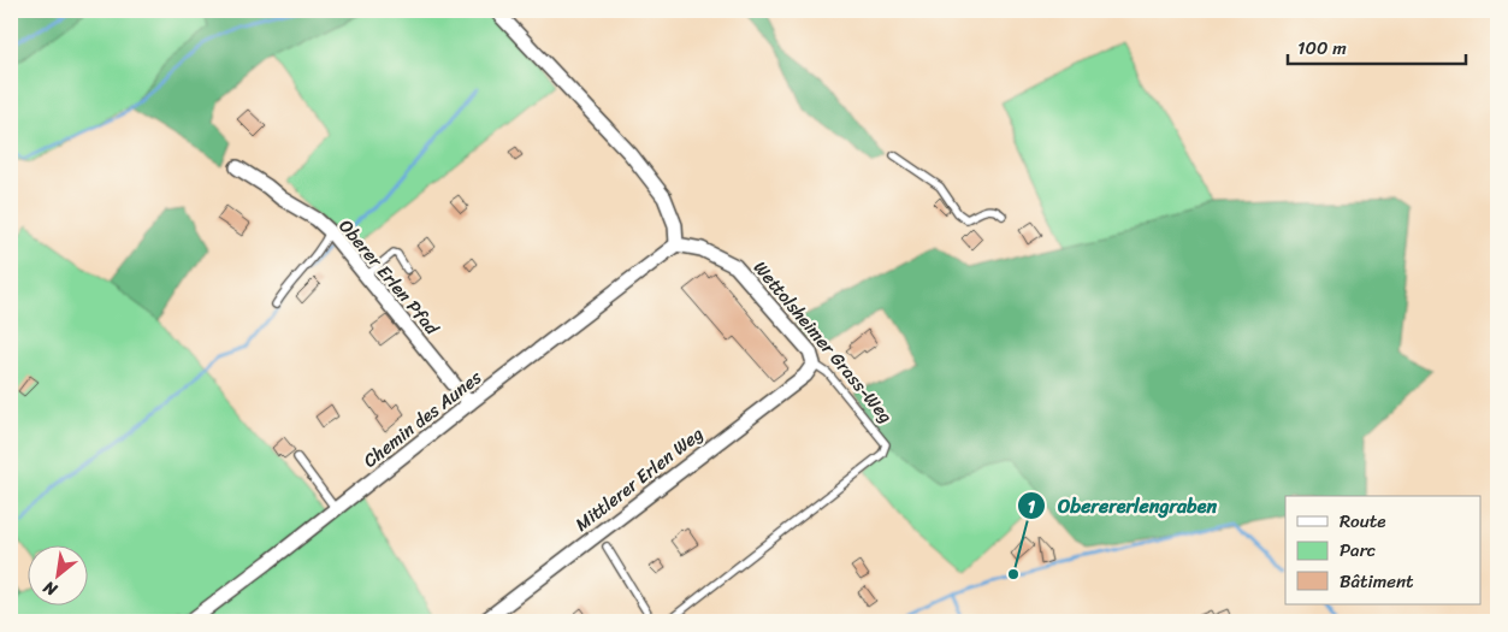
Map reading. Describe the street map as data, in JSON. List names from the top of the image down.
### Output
{
  "streets": {
    "street": [
      "Oberer Erlen Pfad",
      "Wettolsheimer Grass-Weg",
      "Chemin des Aunes",
      "Mittlerer Erlen Weg"
    ]
  },
  "crossings": [
    ["Oberer Erlen Pfad", "Chemin des Aunes"],
    ["Wettolsheimer Grass-Weg", "Chemin des Aunes"],
    ["Wettolsheimer Grass-Weg", "Mittlerer Erlen Weg"]
  ],
  "places": ["Oberererlengraben"],
  "legend": ["Route", "Parc", "Bâtiment"],
  "scale_bar": "100 m",
  "north": "bottom left"
}
